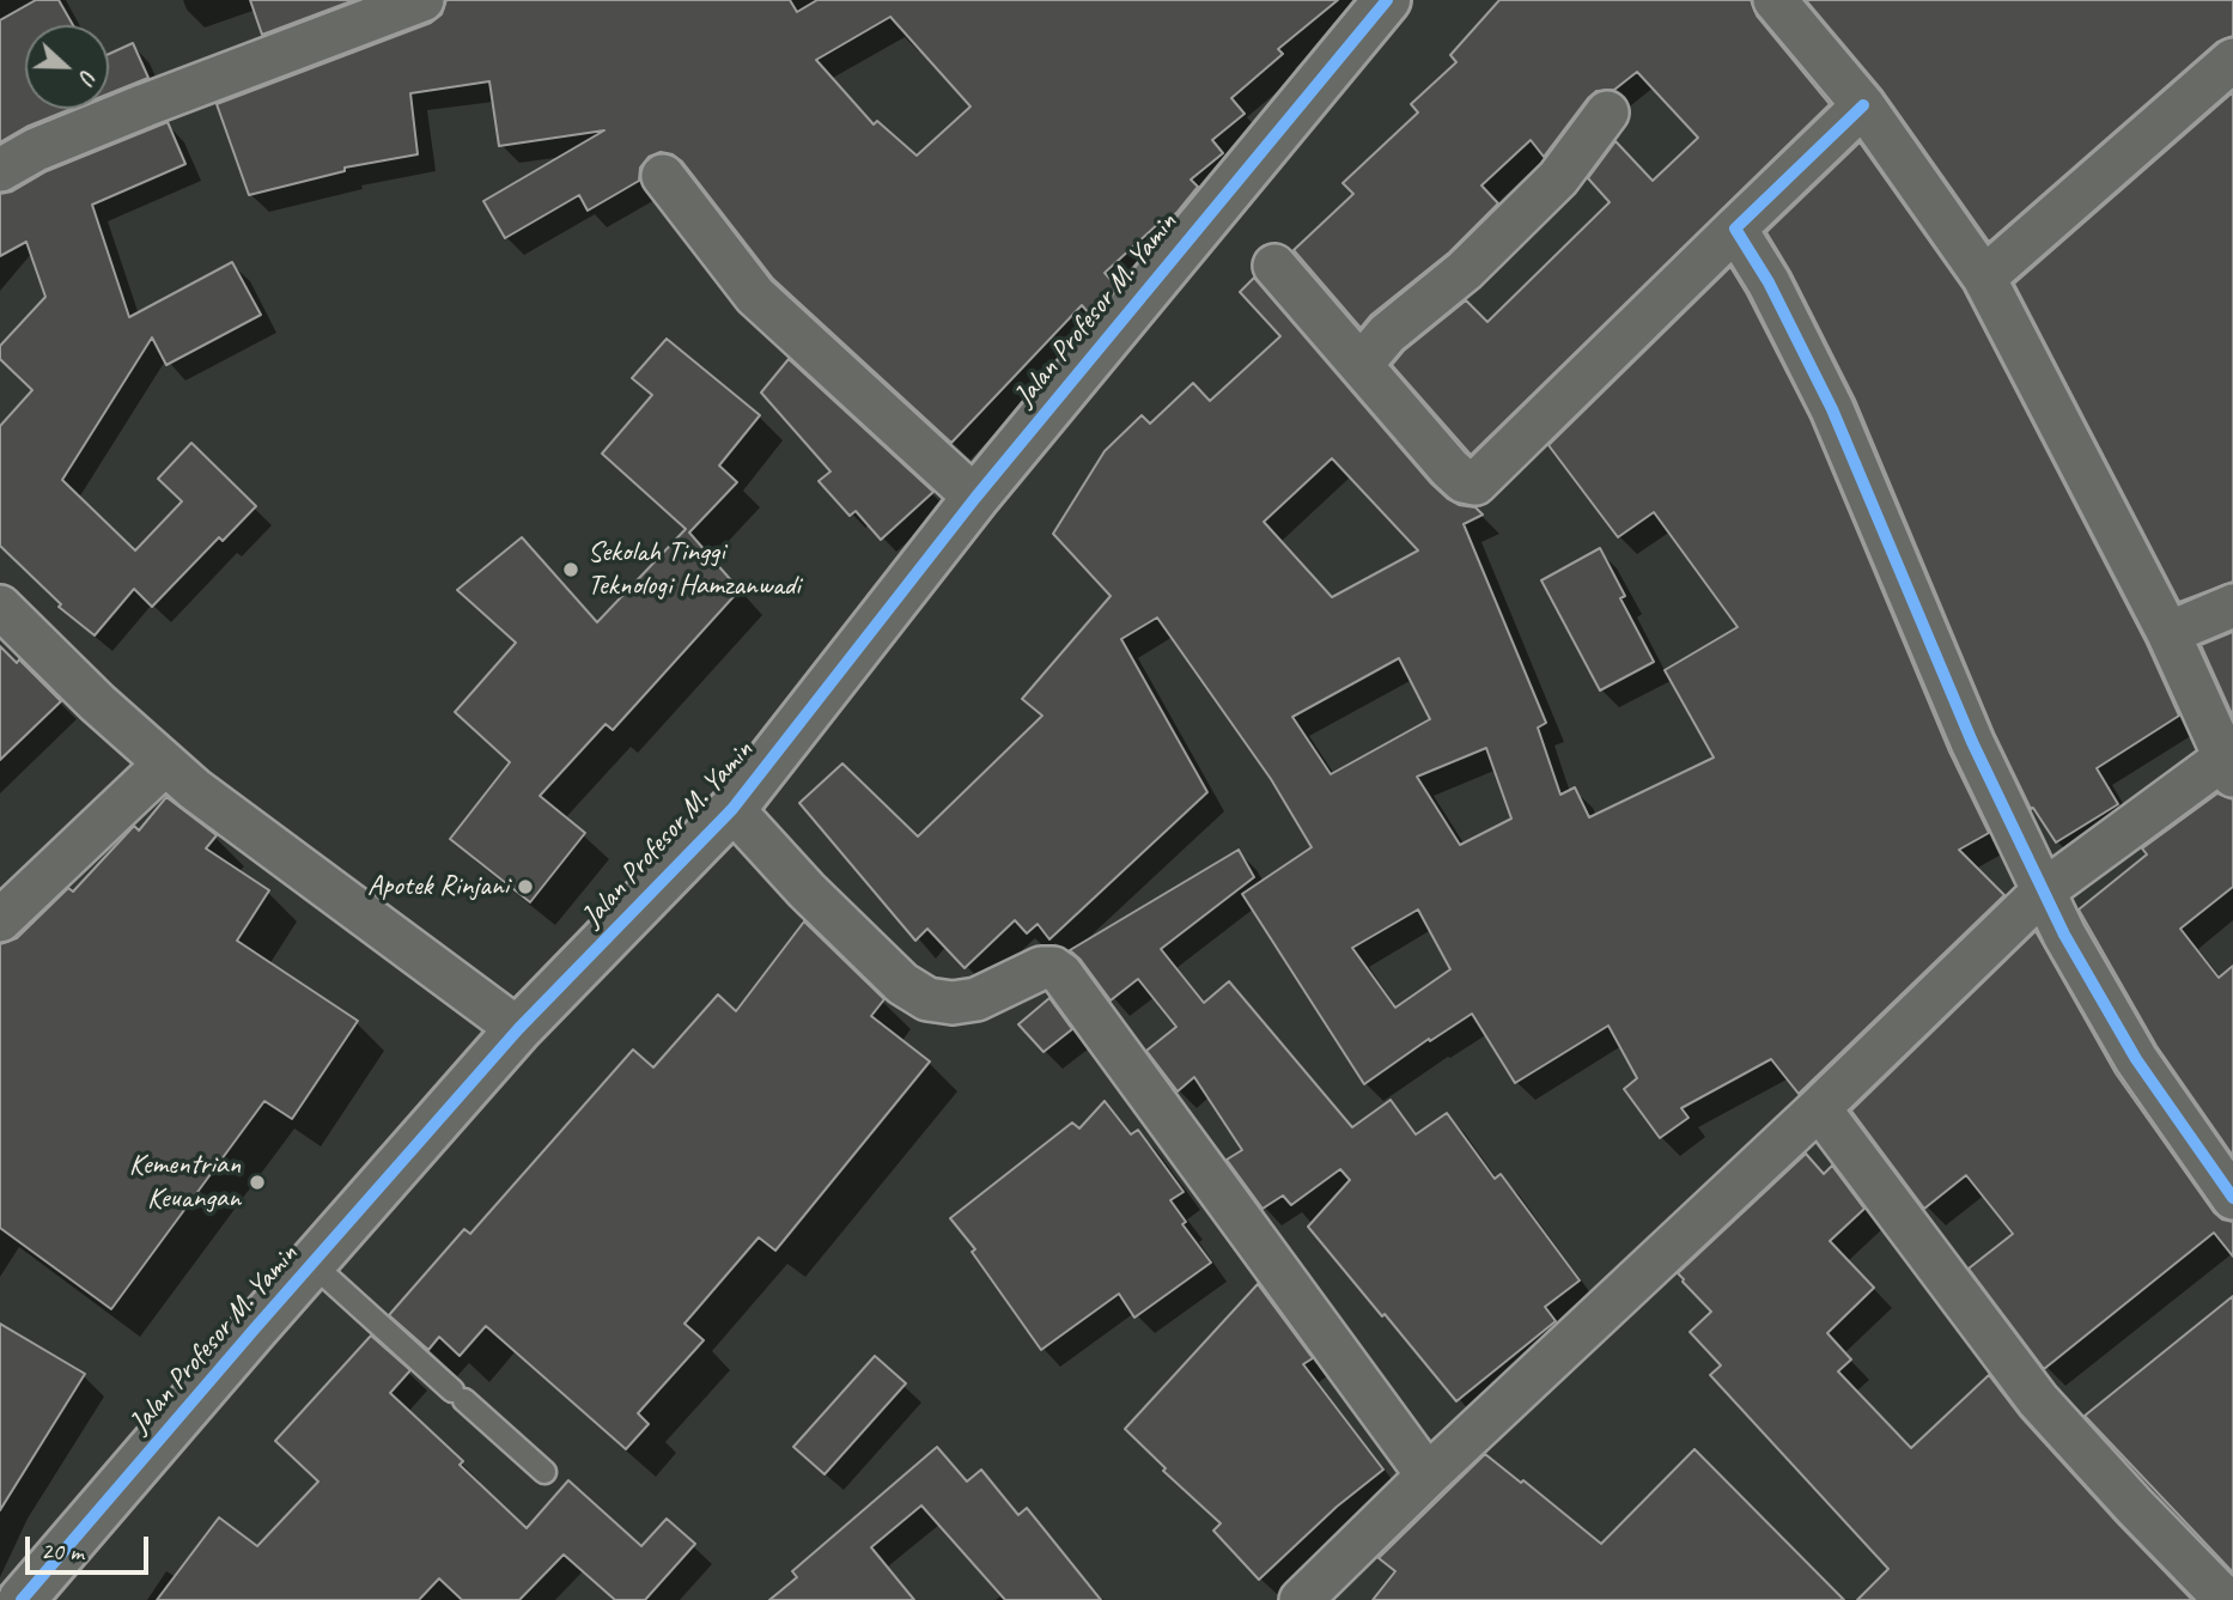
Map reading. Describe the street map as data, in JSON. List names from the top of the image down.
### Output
{
  "streets": {
    "main road": ["Jalan Profesor M. Yamin"]
  },
  "places": ["Sekolah Tinggi Teknologi Hamzanwadi", "Apotek Rinjani", "Kementrian Keuangan"],
  "scale_bar": "20 m",
  "north": "right"
}
